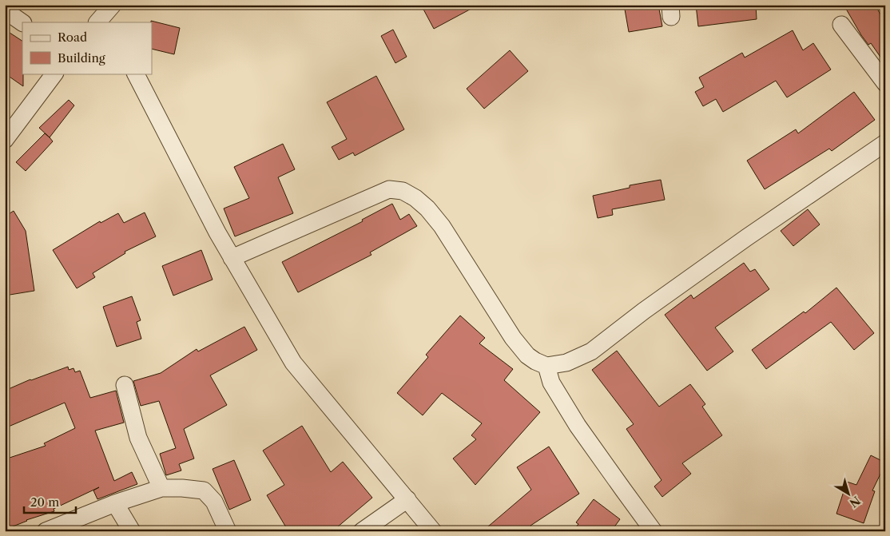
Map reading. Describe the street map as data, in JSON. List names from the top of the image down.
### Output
{
  "legend": ["Road", "Building"],
  "scale_bar": "20 m",
  "north": "bottom right"
}
